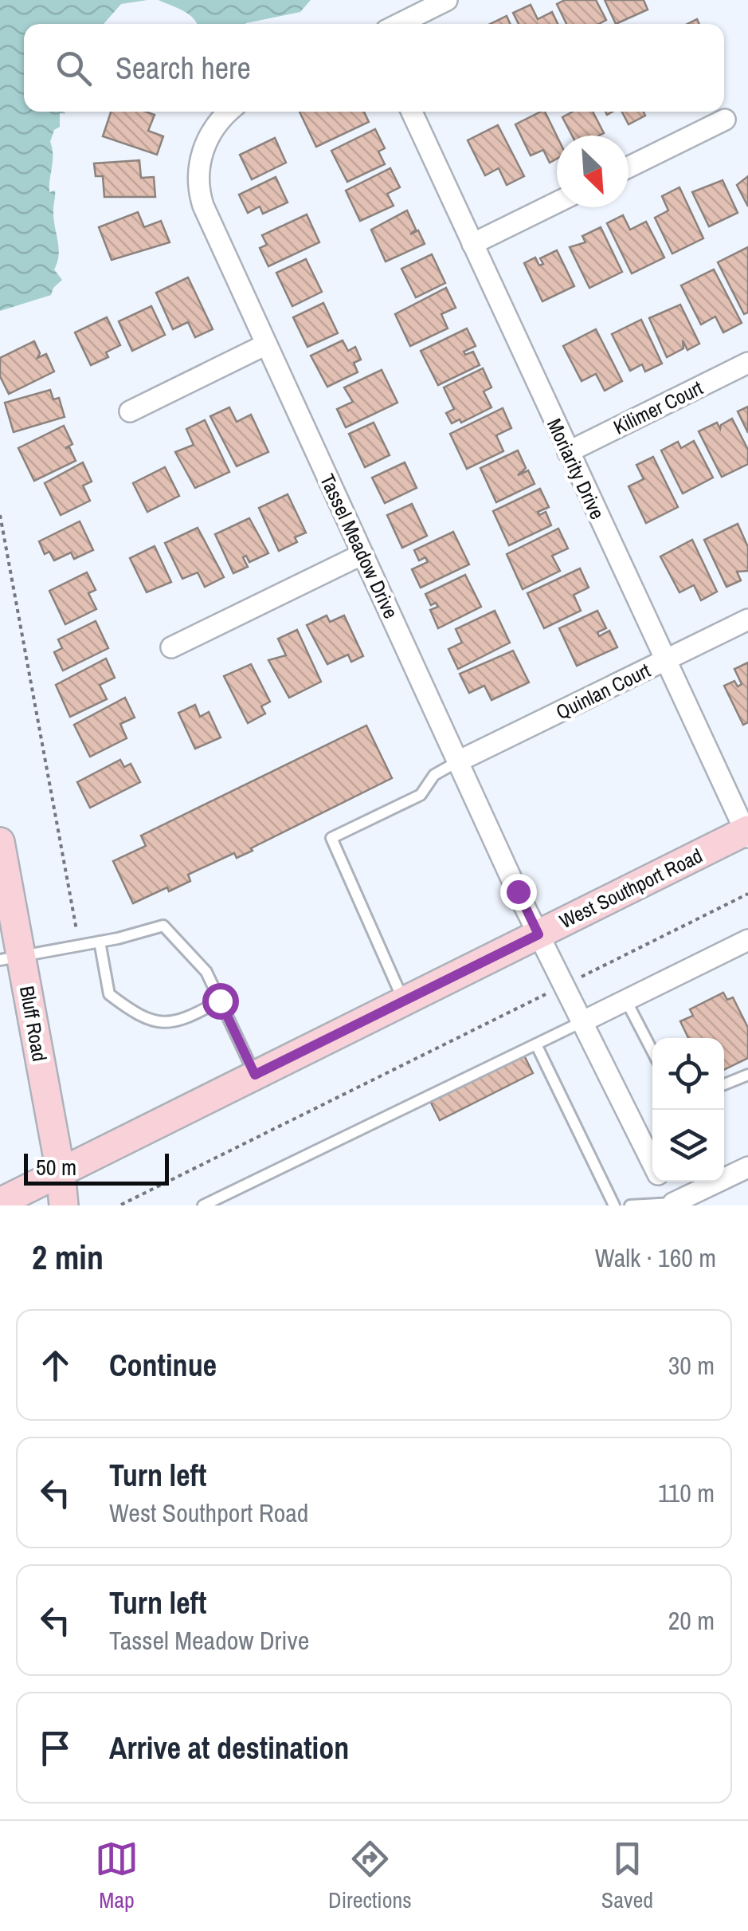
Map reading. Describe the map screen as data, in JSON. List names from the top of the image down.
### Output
{
  "streets": {
    "main road": ["West Southport Road", "Bluff Road"],
    "street": [
      "Kilimer Court",
      "Moriarity Drive",
      "Tassel Meadow Drive",
      "Quinlan Court"
    ]
  },
  "crossings": [
    ["Kilimer Court", "Moriarity Drive"],
    ["Moriarity Drive", "Quinlan Court"],
    ["Moriarity Drive", "West Southport Road"],
    ["Tassel Meadow Drive", "Quinlan Court"],
    ["Tassel Meadow Drive", "West Southport Road"],
    ["West Southport Road", "Bluff Road"]
  ],
  "scale_bar": "50 m",
  "north": "bottom right",
  "page": {
    "search": "Search here",
    "scale": "50 m",
    "heading": ["2 min", "Walk · 160 m"],
    "list": [
      ["Continue", "30 m"],
      ["Turn left", "West Southport Road", "110 m"],
      ["Turn left", "Tassel Meadow Drive", "20 m"],
      "Arrive at destination"
    ],
    "nav": ["Map", "Directions", "Saved"]
  }
}
